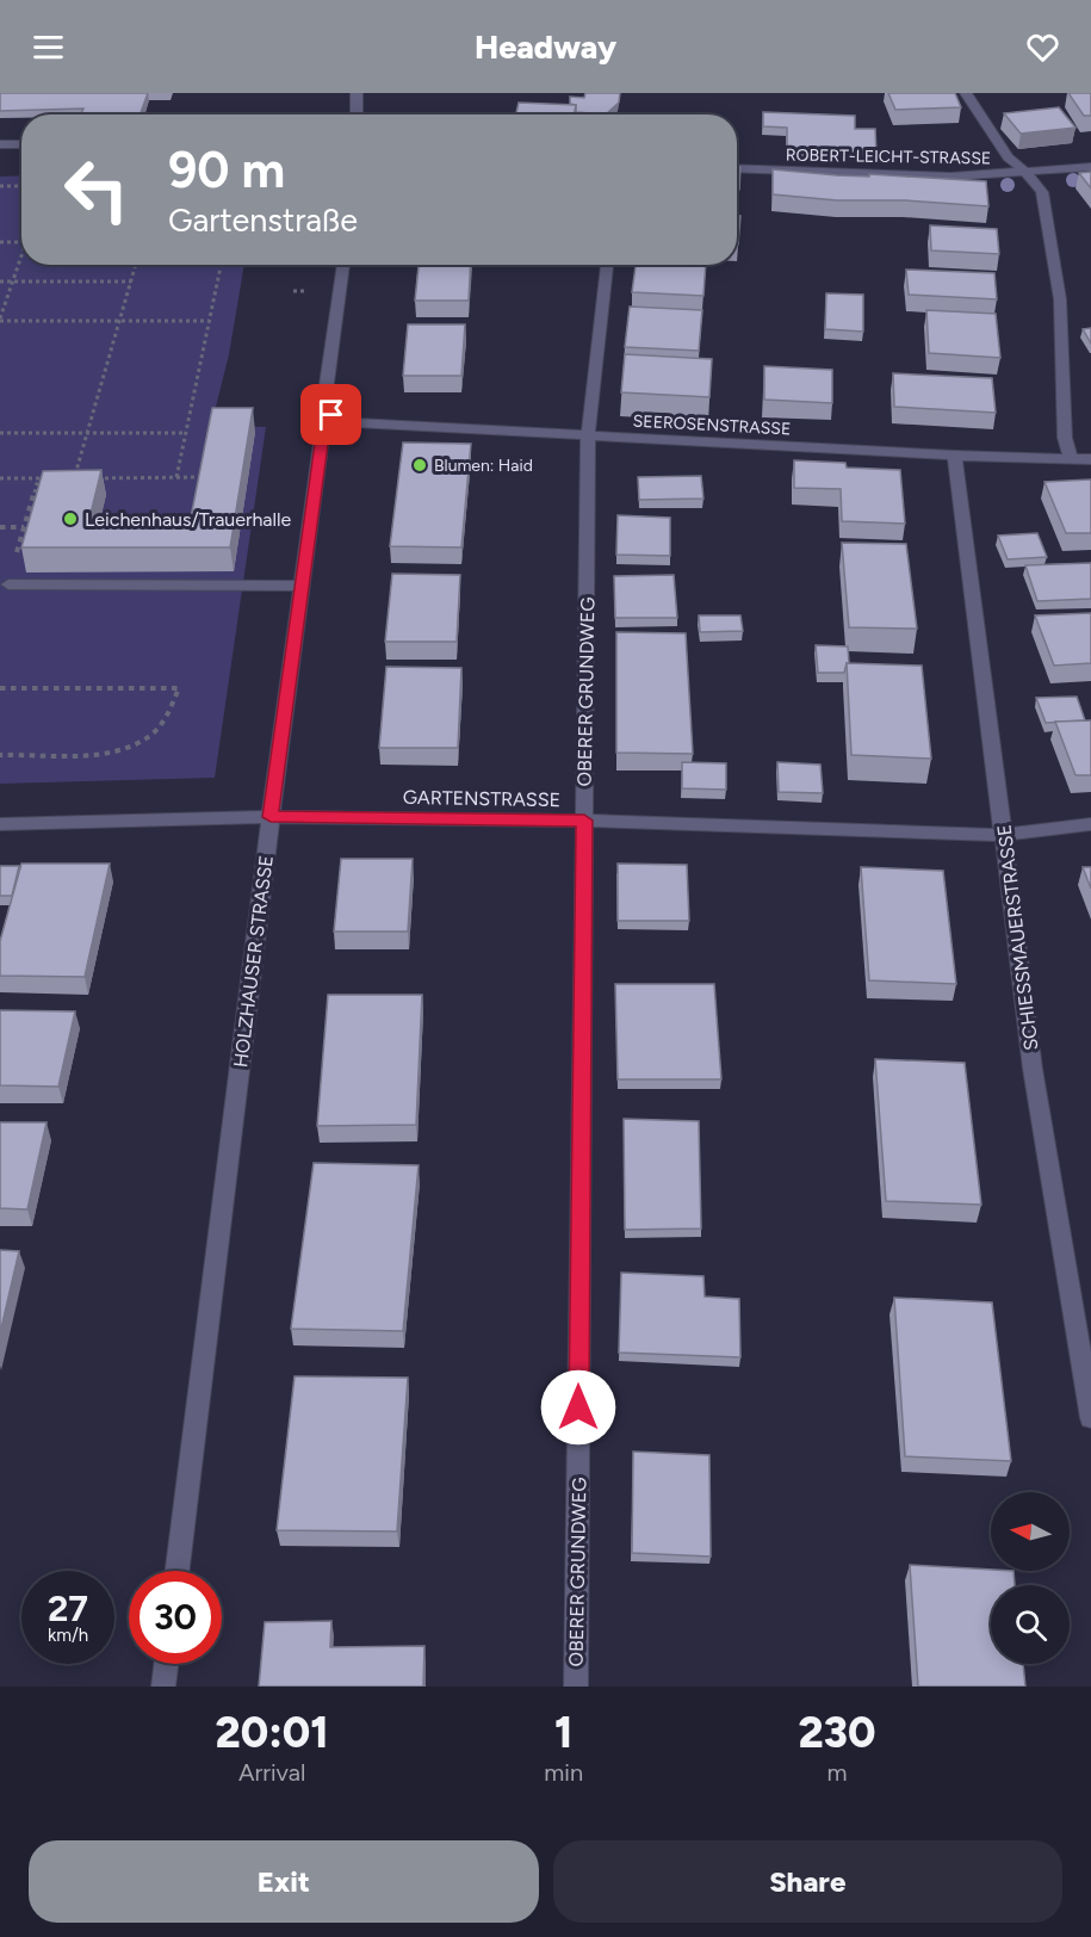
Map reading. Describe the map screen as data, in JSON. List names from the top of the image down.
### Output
{
  "streets": {
    "street": [
      "ROBERT-LEICHT-STRASSE",
      "SEEROSENSTRASSE",
      "OBERER GRUNDWEG",
      "GARTENSTRASSE",
      "SCHIESSMAUERSTRASSE",
      "HOLZHAUSER STRASSE"
    ]
  },
  "crossings": [
    ["SEEROSENSTRASSE", "OBERER GRUNDWEG"],
    ["SEEROSENSTRASSE", "SCHIESSMAUERSTRASSE"],
    ["SEEROSENSTRASSE", "HOLZHAUSER STRASSE"],
    ["OBERER GRUNDWEG", "GARTENSTRASSE"],
    ["GARTENSTRASSE", "SCHIESSMAUERSTRASSE"],
    ["GARTENSTRASSE", "HOLZHAUSER STRASSE"]
  ],
  "places": ["Blumen: Haid", "Leichenhaus/Trauerhalle"],
  "north": "left",
  "page": {
    "header": "Headway",
    "turn": ["90 m", "Gartenstraße"],
    "speed": "27 km/h",
    "limit": "30",
    "eta": [
      "20:01",
      "Arrival",
      "1",
      "min",
      "230",
      "m"
    ],
    "buttons": ["Exit", "Share"]
  }
}
